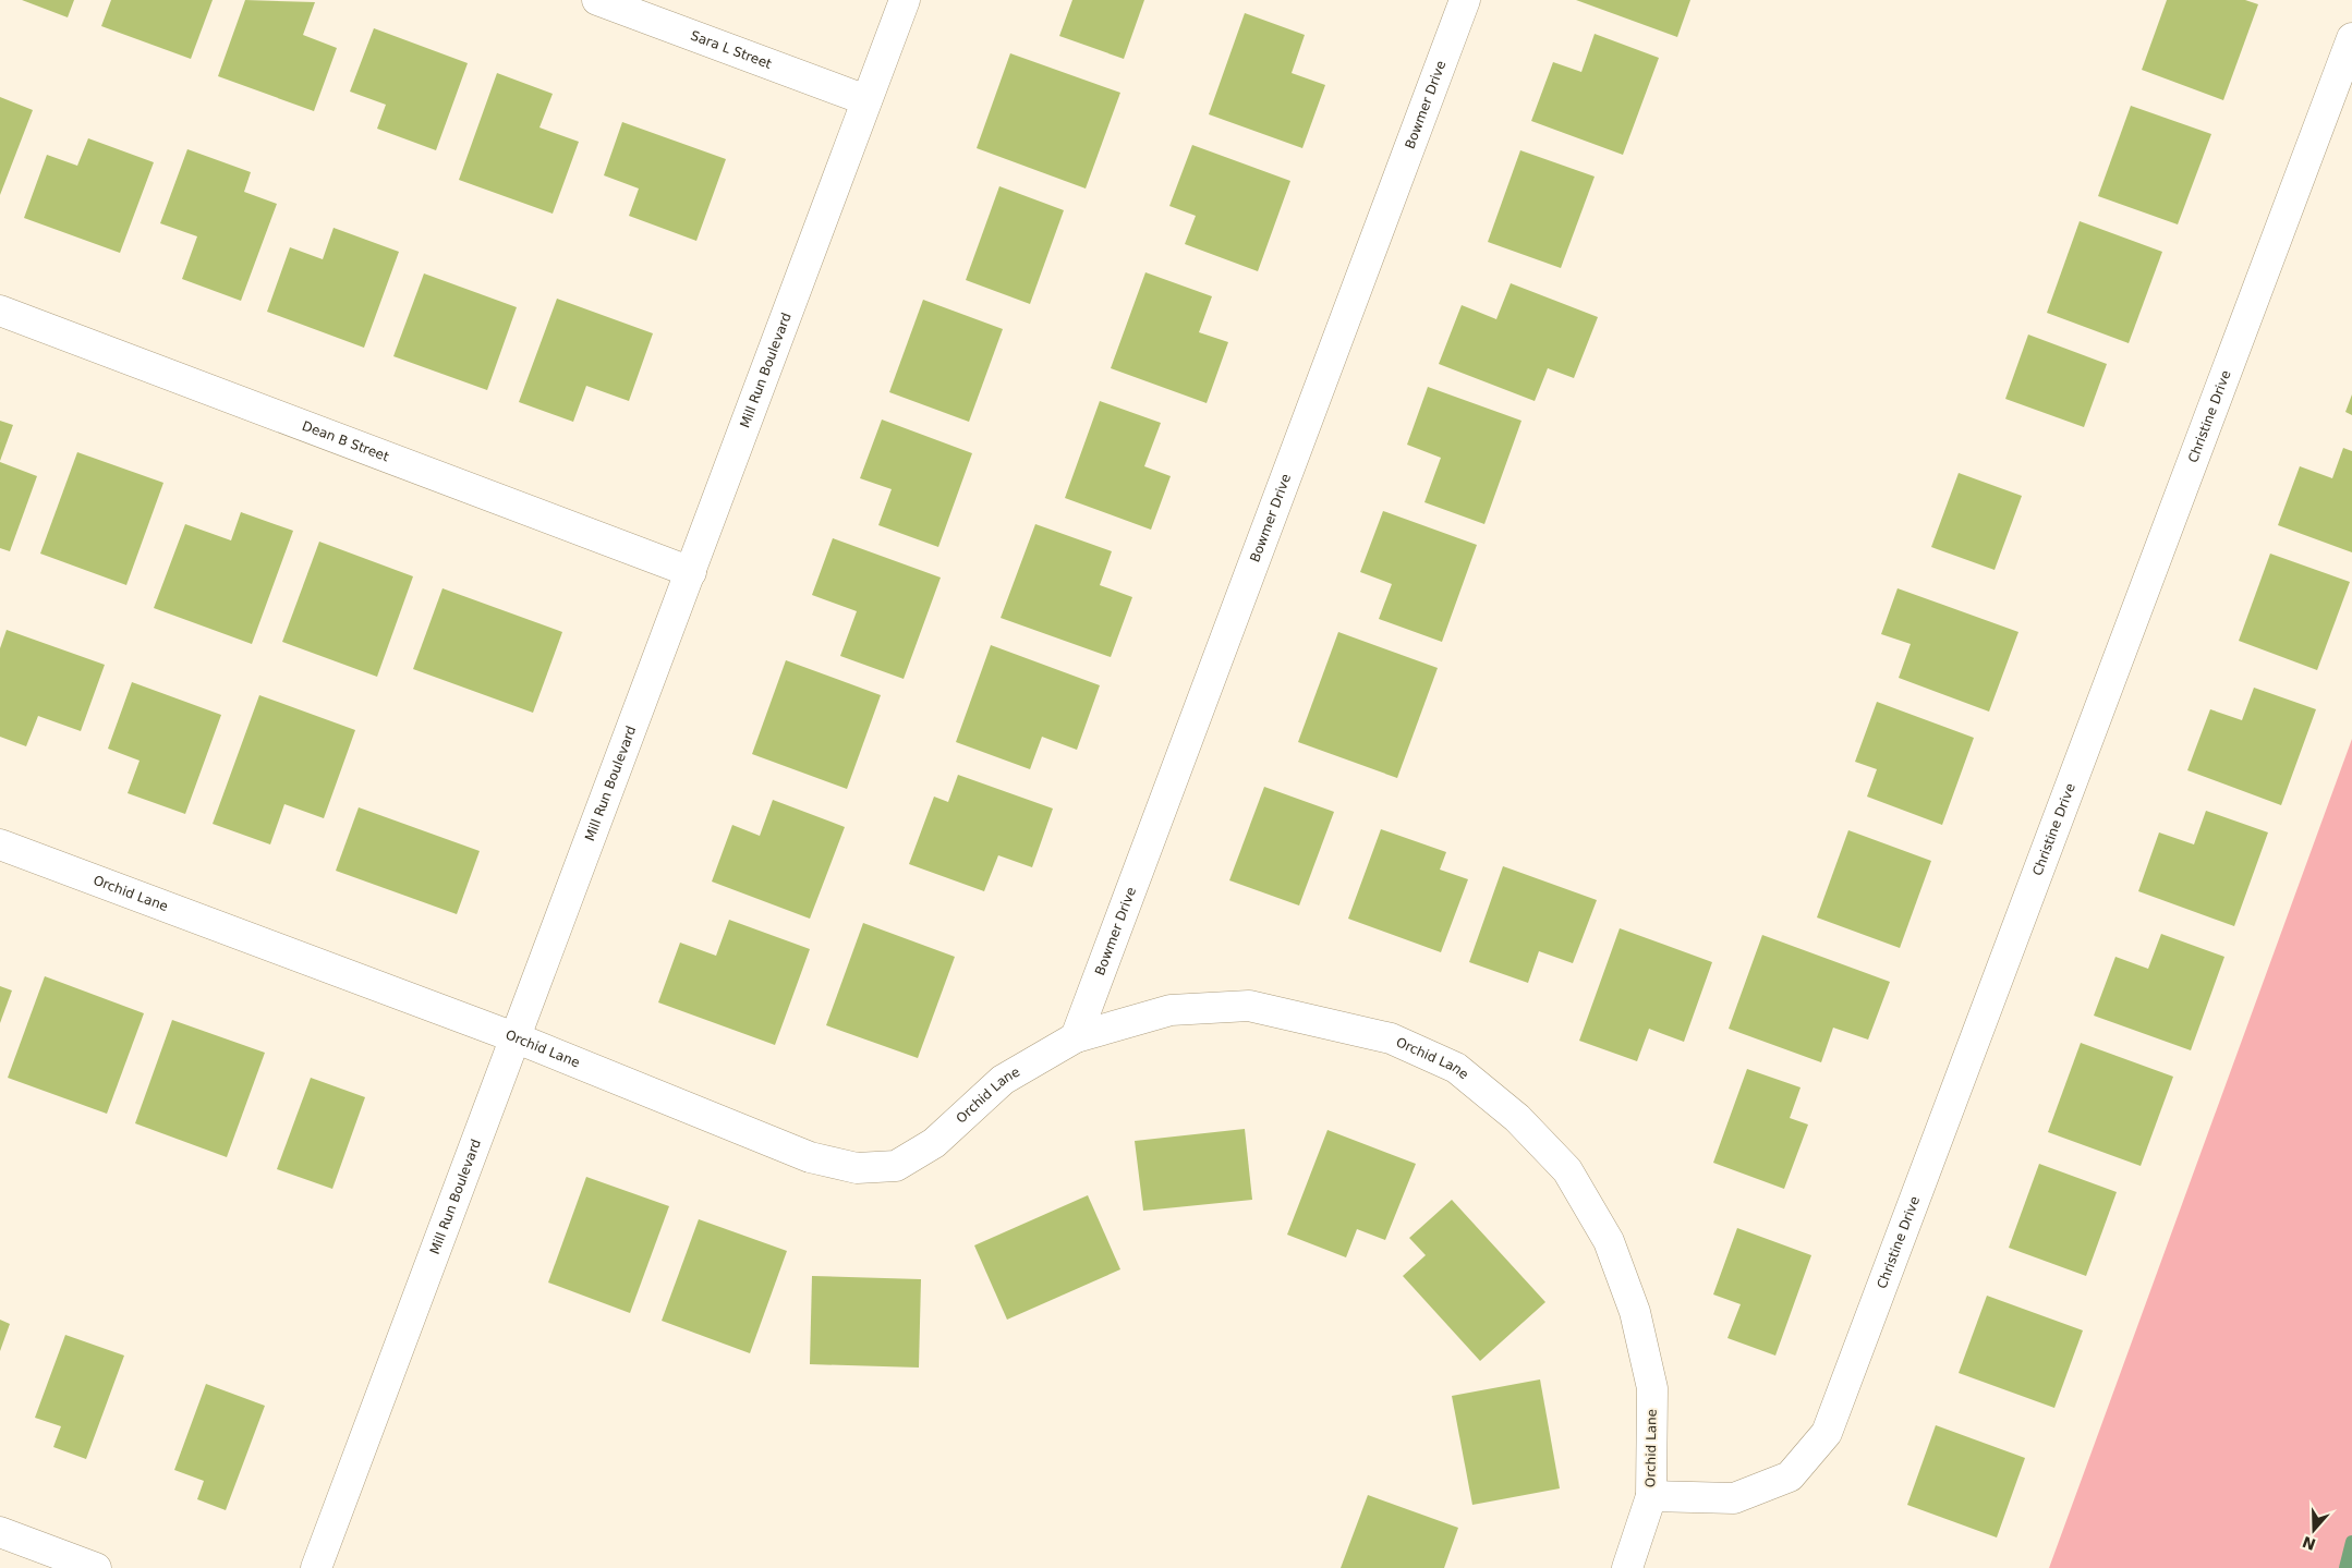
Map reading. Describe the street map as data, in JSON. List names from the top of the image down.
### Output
{
  "streets": {
    "street": [
      "Sara L Street",
      "Bowmer Drive",
      "Mill Run Boulevard",
      "Christine Drive",
      "Dean B Street",
      "Orchid Lane"
    ]
  },
  "crossings": [
    ["Sara L Street", "Mill Run Boulevard"],
    ["Bowmer Drive", "Orchid Lane"],
    ["Mill Run Boulevard", "Dean B Street"],
    ["Mill Run Boulevard", "Orchid Lane"],
    ["Christine Drive", "Orchid Lane"]
  ],
  "north": "bottom"
}
